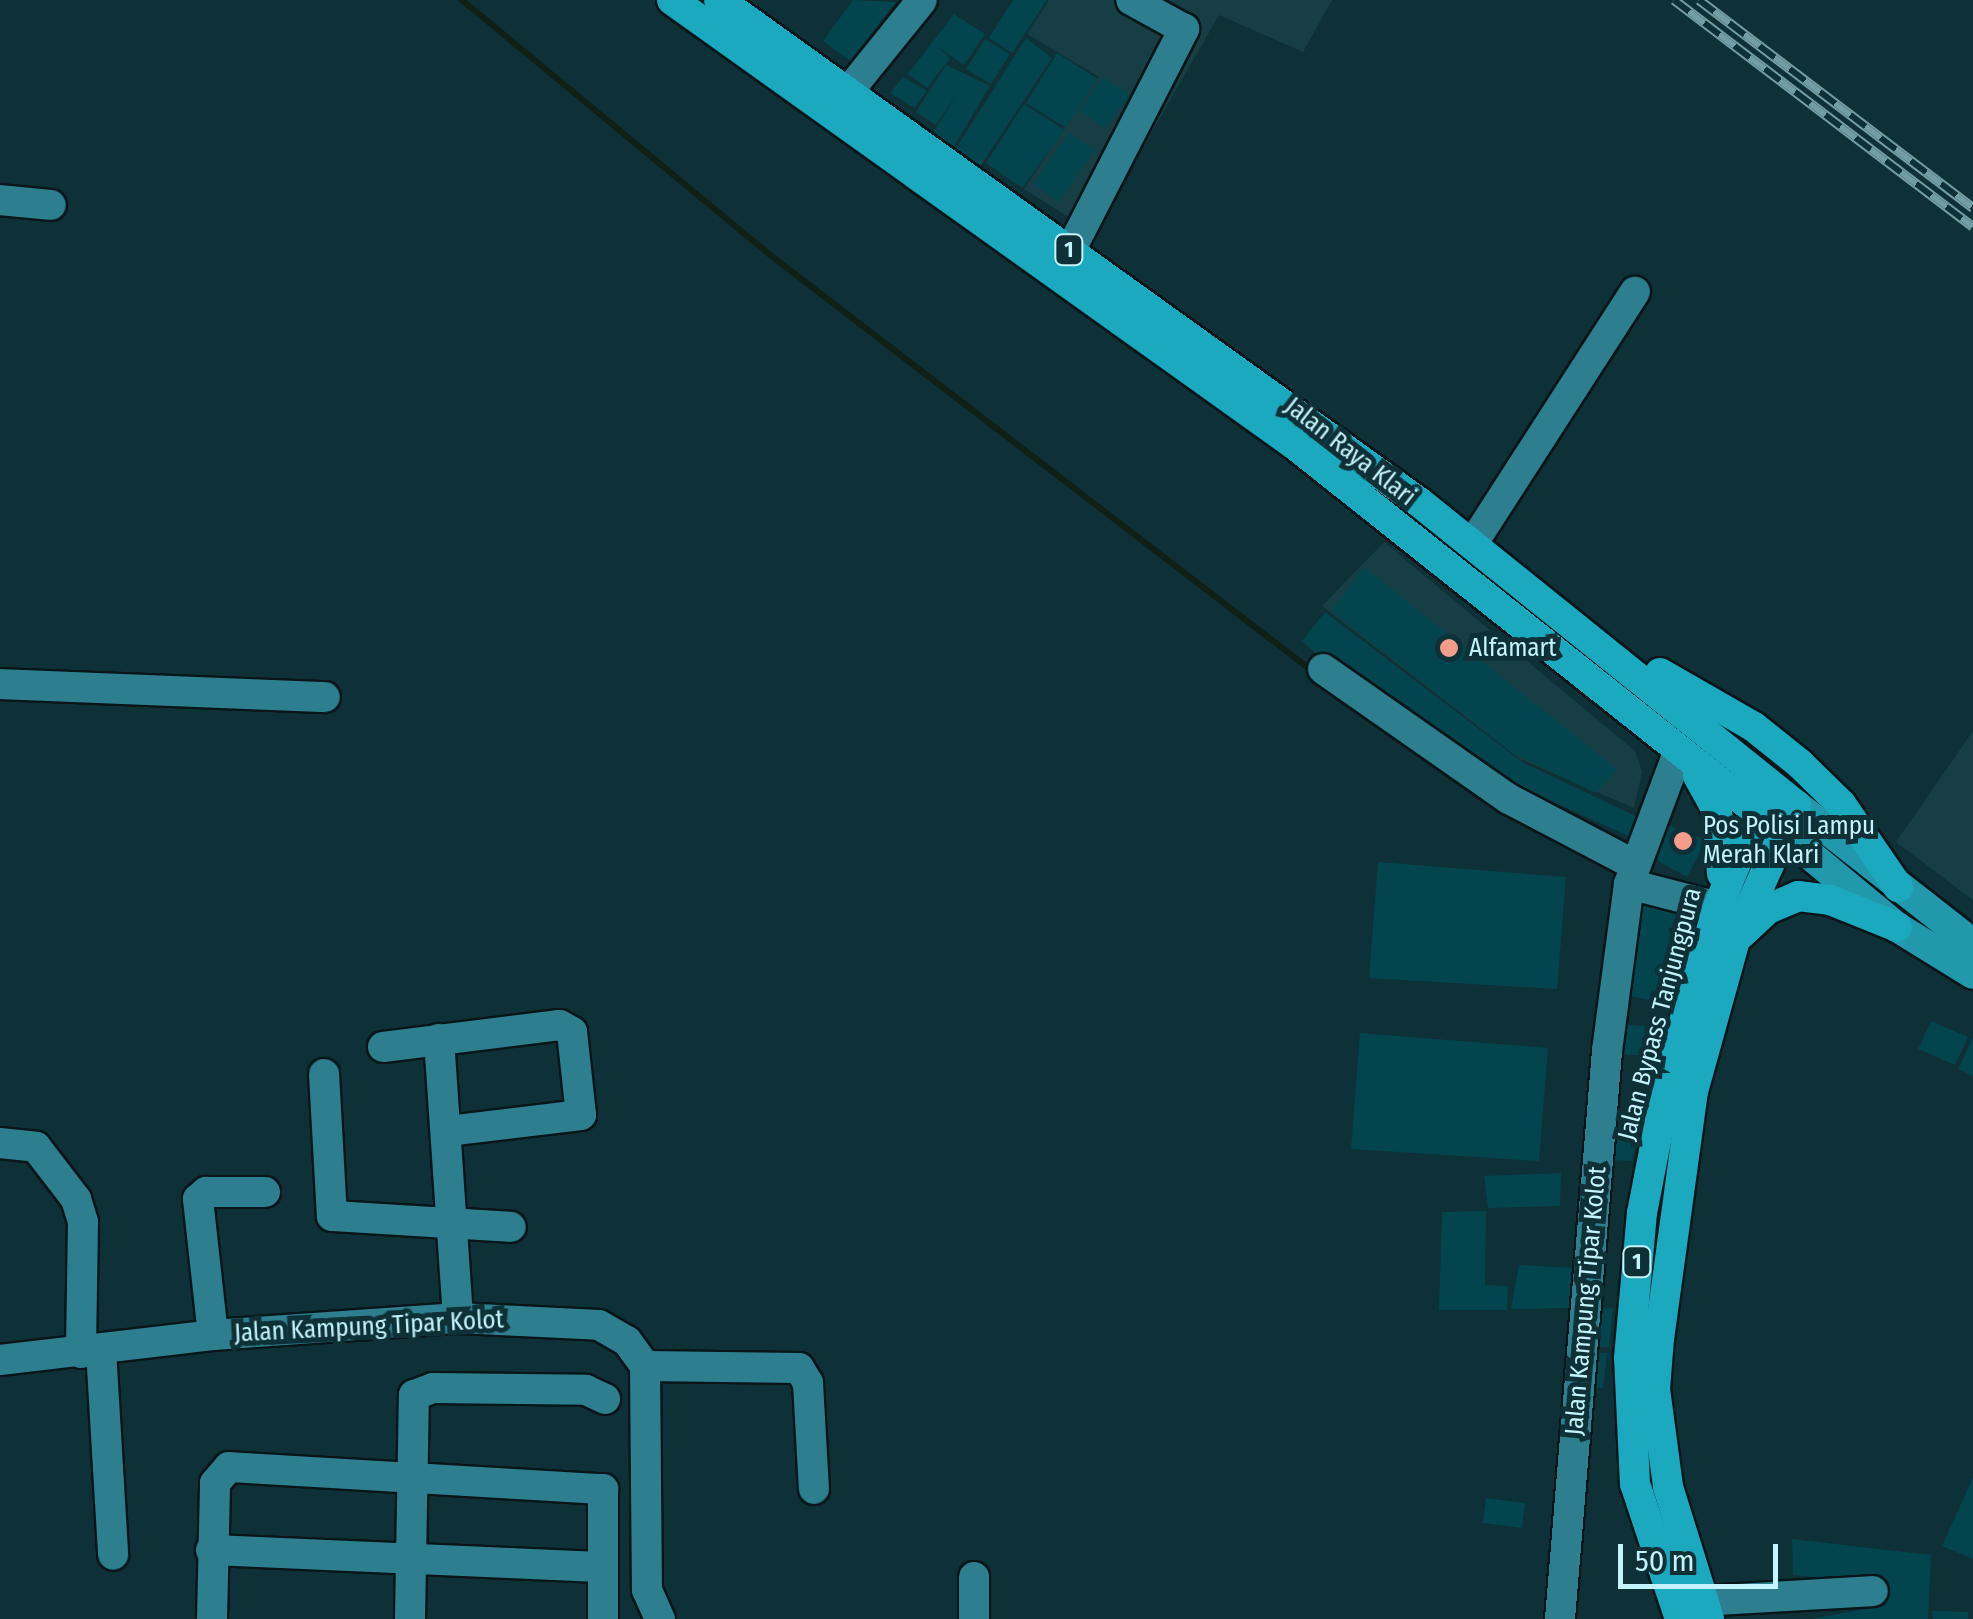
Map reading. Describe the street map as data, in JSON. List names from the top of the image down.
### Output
{
  "streets": {
    "highway": ["1", "Jalan Raya Klari", "Jalan Bypass Tanjungpura"],
    "street": ["Jalan Kampung Tipar Kolot"]
  },
  "crossings": [
    ["Jalan Raya Klari", "Jalan Bypass Tanjungpura"],
    ["Jalan Raya Klari", "Jalan Kampung Tipar Kolot"]
  ],
  "places": ["Alfamart", "Pos Polisi Lampu Merah Klari"],
  "scale_bar": "50 m"
}
